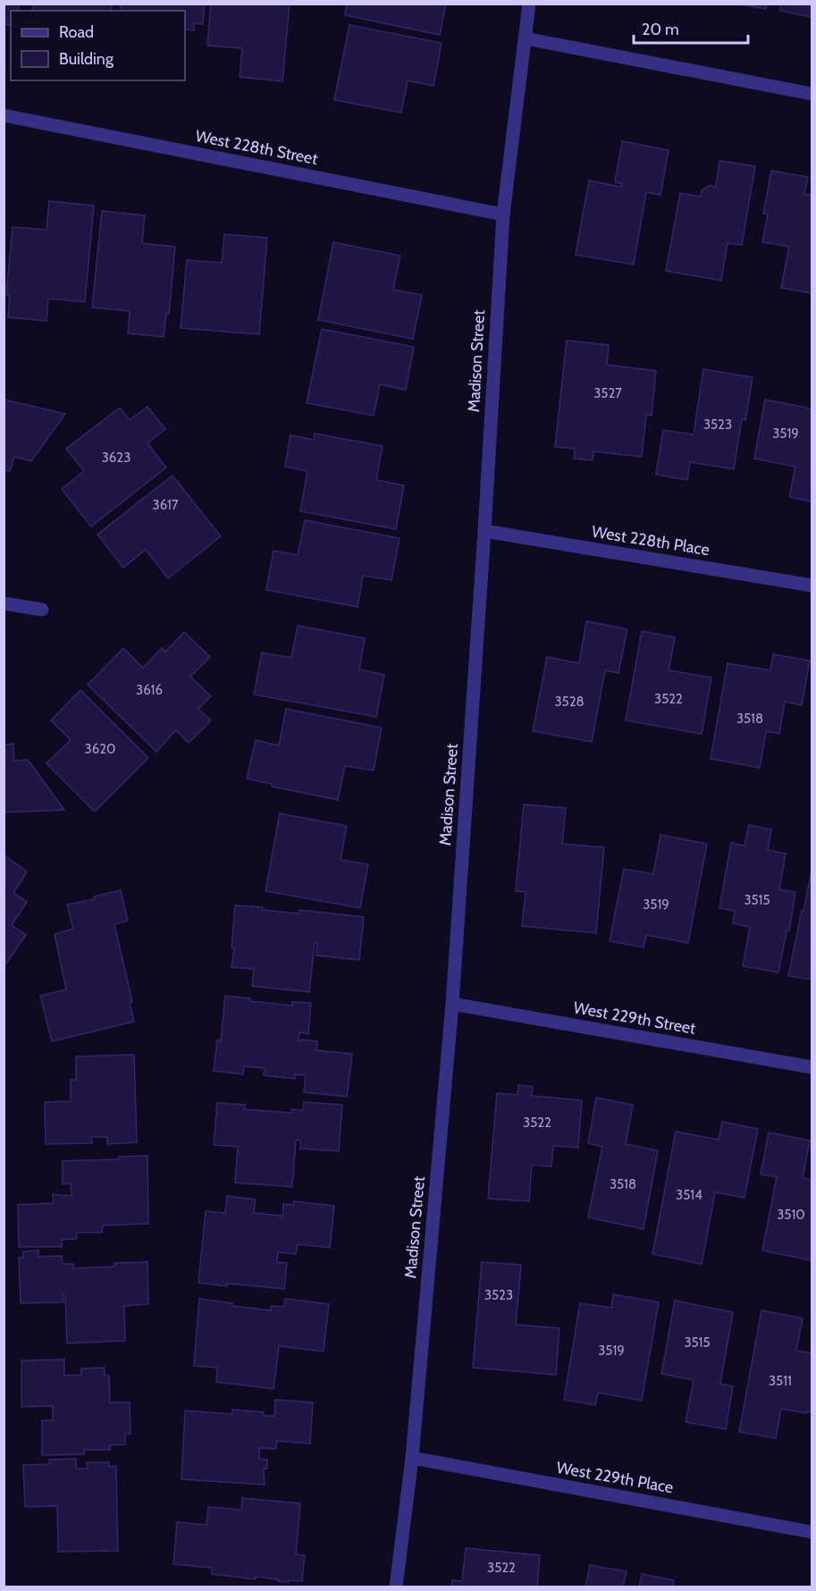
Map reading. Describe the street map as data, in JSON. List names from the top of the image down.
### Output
{
  "streets": {
    "street": [
      "West 228th Street",
      "Madison Street",
      "West 228th Place",
      "West 229th Street",
      "West 229th Place"
    ]
  },
  "crossings": [
    ["West 228th Street", "Madison Street"],
    ["Madison Street", "West 228th Place"],
    ["Madison Street", "West 229th Street"],
    ["Madison Street", "West 229th Place"]
  ],
  "house_numbers": [
    "3527",
    "3523",
    "3519",
    "3623",
    "3617",
    "3616",
    "3522",
    "3528",
    "3518",
    "3620",
    "3515",
    "3519",
    "3522",
    "3518",
    "3514",
    "3510",
    "3523",
    "3515",
    "3519",
    "3511",
    "3522"
  ],
  "legend": ["Road", "Building"],
  "scale_bar": "20 m"
}
